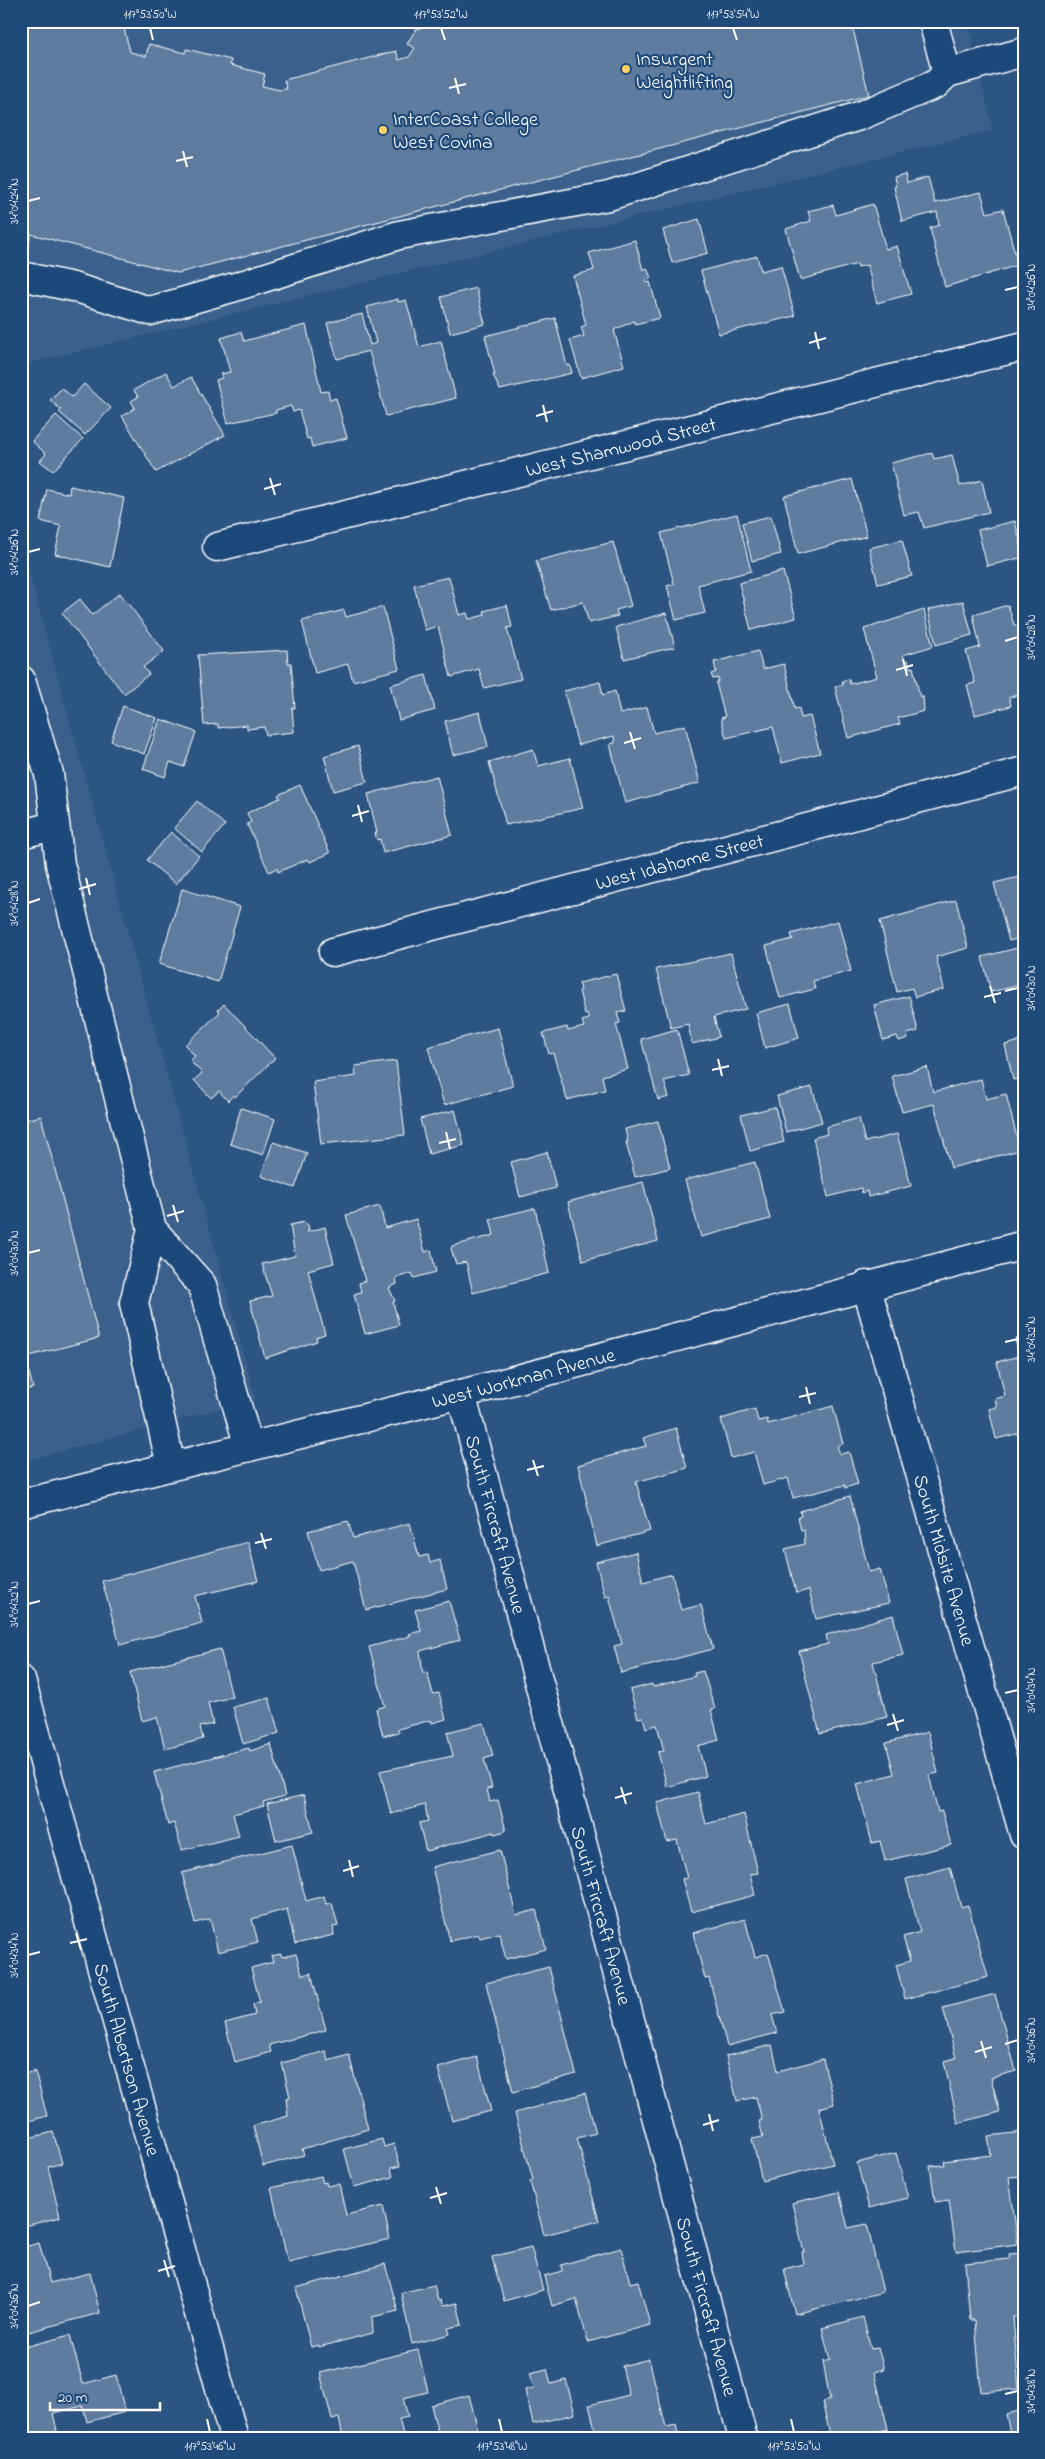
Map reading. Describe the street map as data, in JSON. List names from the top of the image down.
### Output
{
  "streets": {
    "street": [
      "West Shamwood Street",
      "West Idahome Street",
      "West Workman Avenue",
      "South Fircraft Avenue",
      "South Midsite Avenue",
      "South Albertson Avenue"
    ]
  },
  "crossings": [
    ["West Workman Avenue", "South Fircraft Avenue"],
    ["West Workman Avenue", "South Midsite Avenue"]
  ],
  "places": ["Insurgent Weightlifting", "InterCoast College West Covina"],
  "scale_bar": "20 m",
  "coordinates": [
    "117°53'50\"W",
    "117°53'52\"W",
    "117°53'54\"W",
    "34°04'24\"N",
    "34°04'26\"N",
    "34°04'28\"N",
    "34°04'30\"N",
    "34°04'32\"N",
    "34°04'34\"N",
    "34°04'36\"N",
    "34°04'38\"N",
    "117°53'46\"W",
    "117°53'48\"W"
  ]
}
